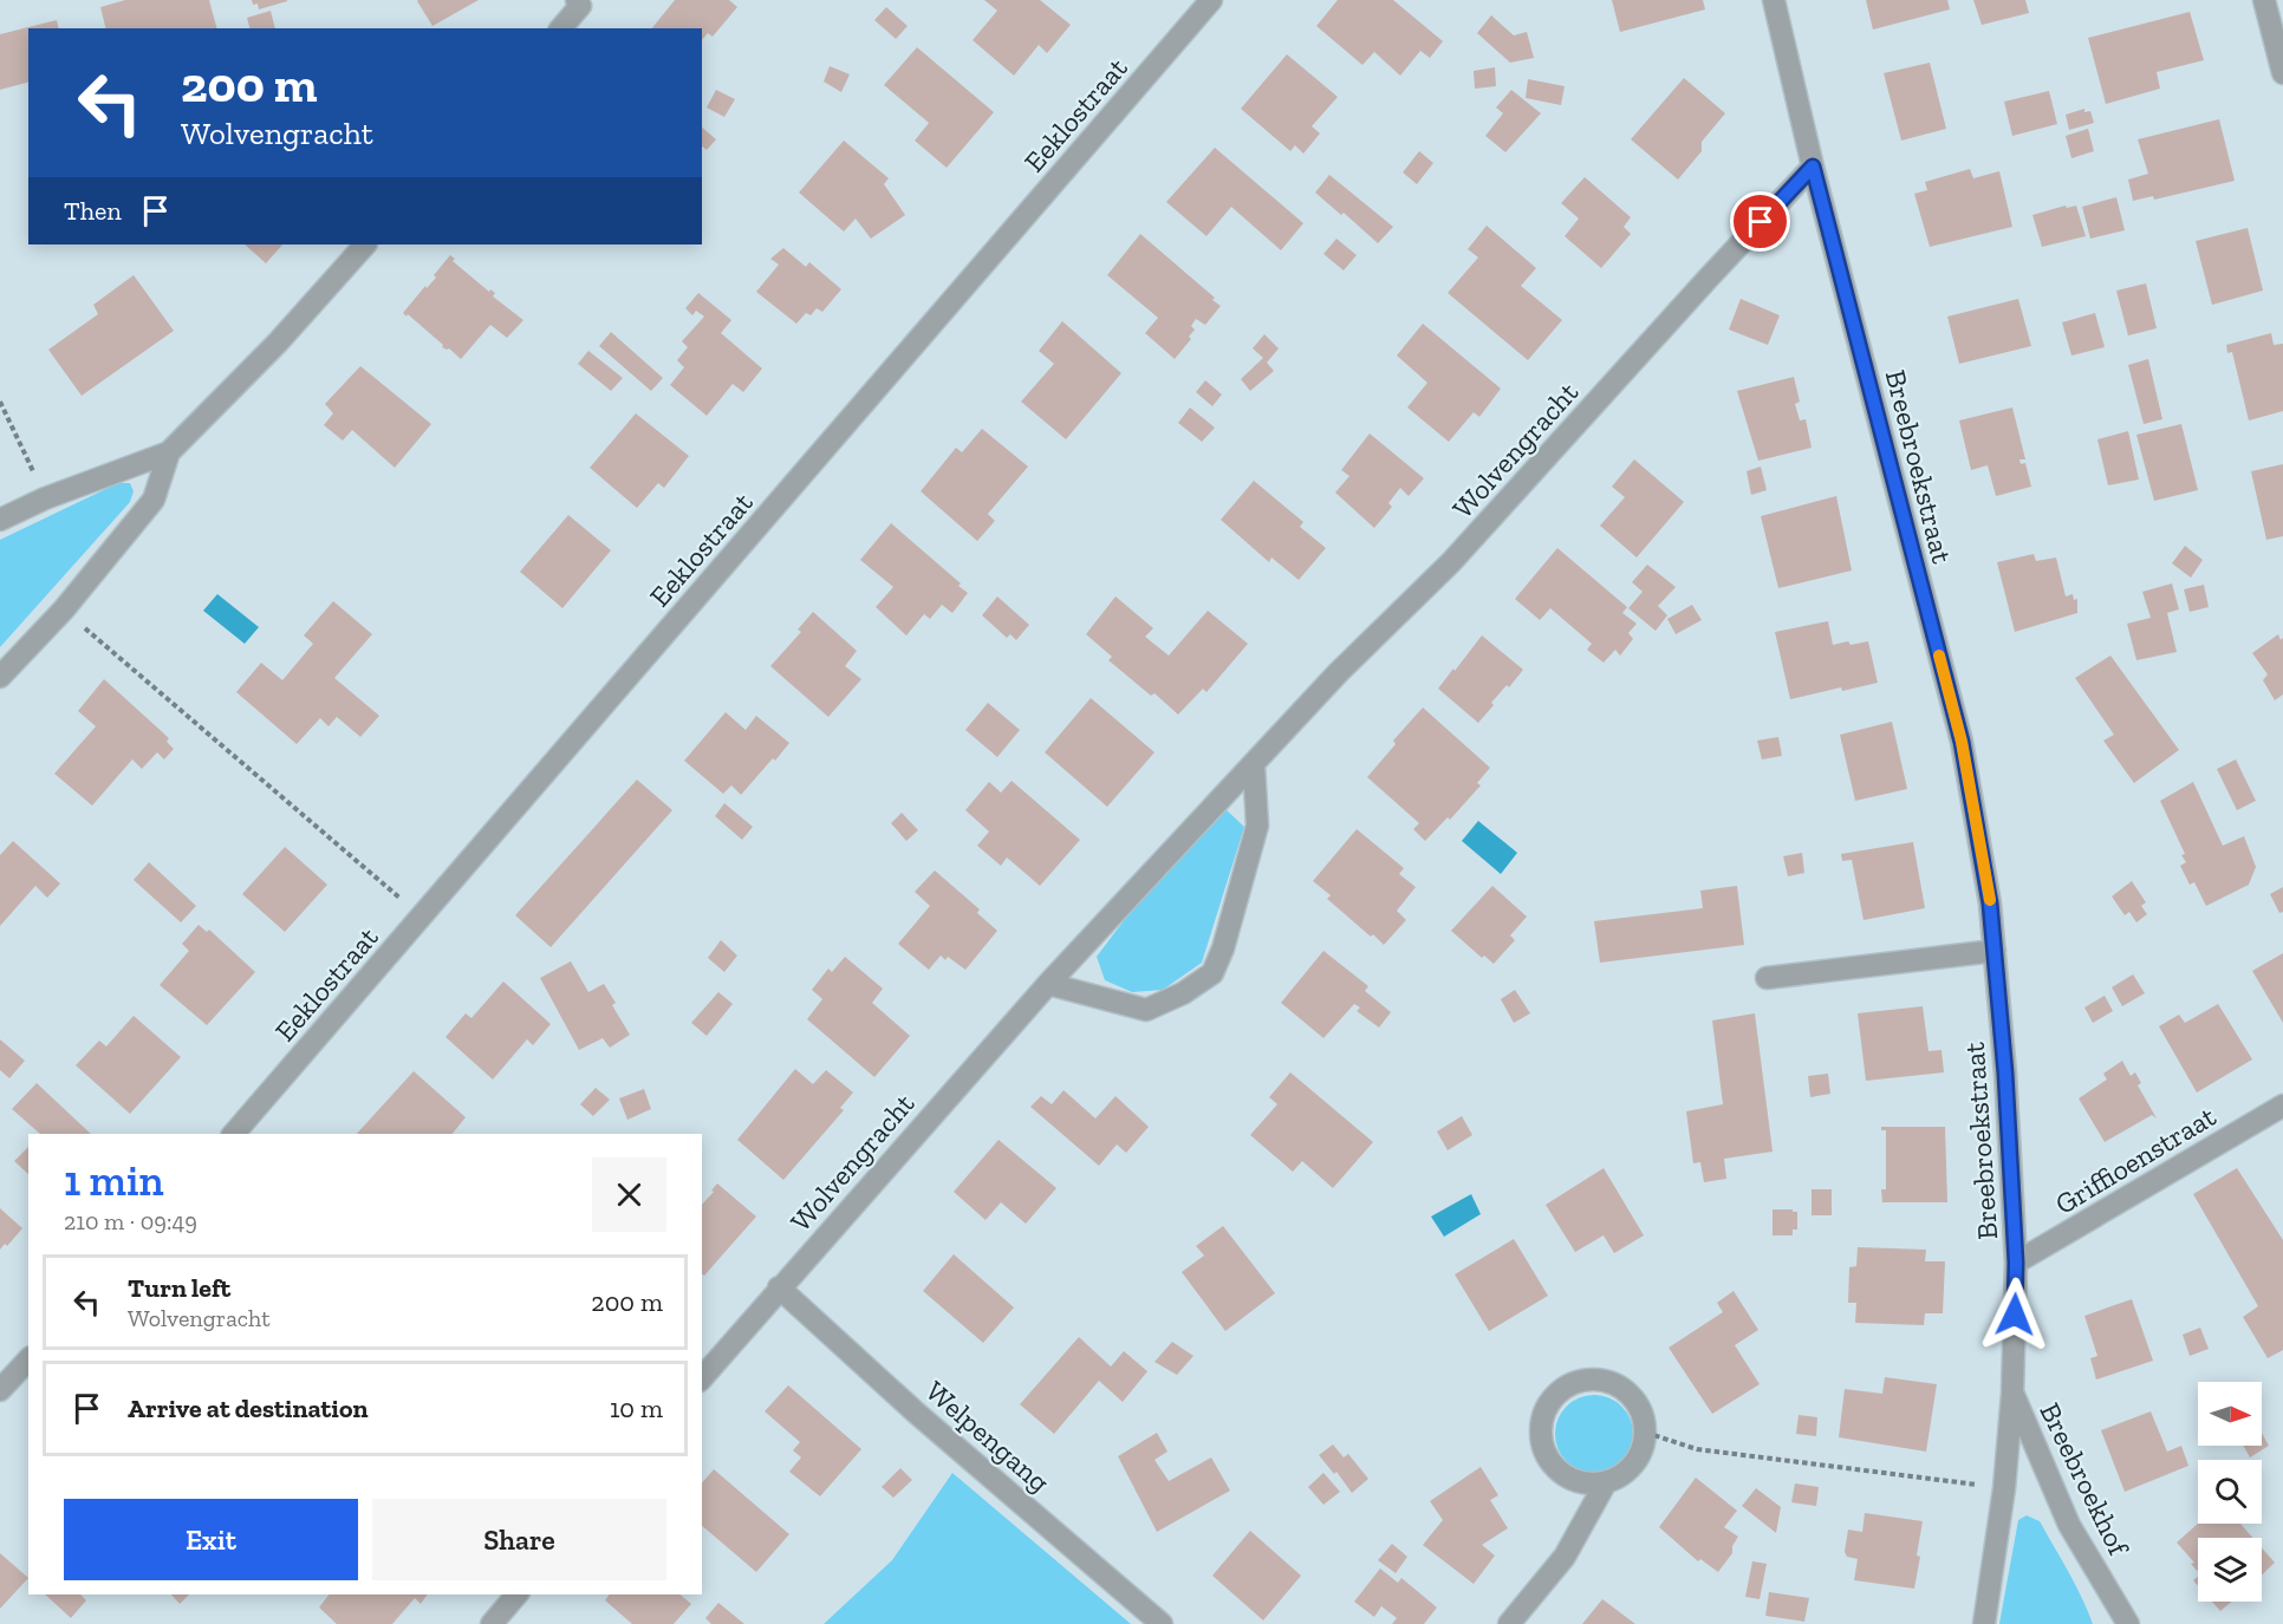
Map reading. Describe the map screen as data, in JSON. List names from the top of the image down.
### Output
{
  "streets": {
    "street": [
      "Eeklostraat",
      "Wolvengracht",
      "Breebroekstraat",
      "Griffioenstraat",
      "Welpengang",
      "Breebroekhof"
    ]
  },
  "crossings": [
    ["Wolvengracht", "Breebroekstraat"],
    ["Wolvengracht", "Welpengang"],
    ["Breebroekstraat", "Griffioenstraat"],
    ["Breebroekstraat", "Breebroekhof"]
  ],
  "north": "right",
  "page": {
    "turn": ["200 m", "Wolvengracht"],
    "then": "Then",
    "heading": ["1 min", "210 m · 09:49"],
    "list": [
      {
        "name": "Turn left",
        "note": "Wolvengracht",
        "value": "200 m"
      },
      {
        "name": "Arrive at destination",
        "value": "10 m"
      }
    ],
    "buttons": ["Exit", "Share"]
  }
}
